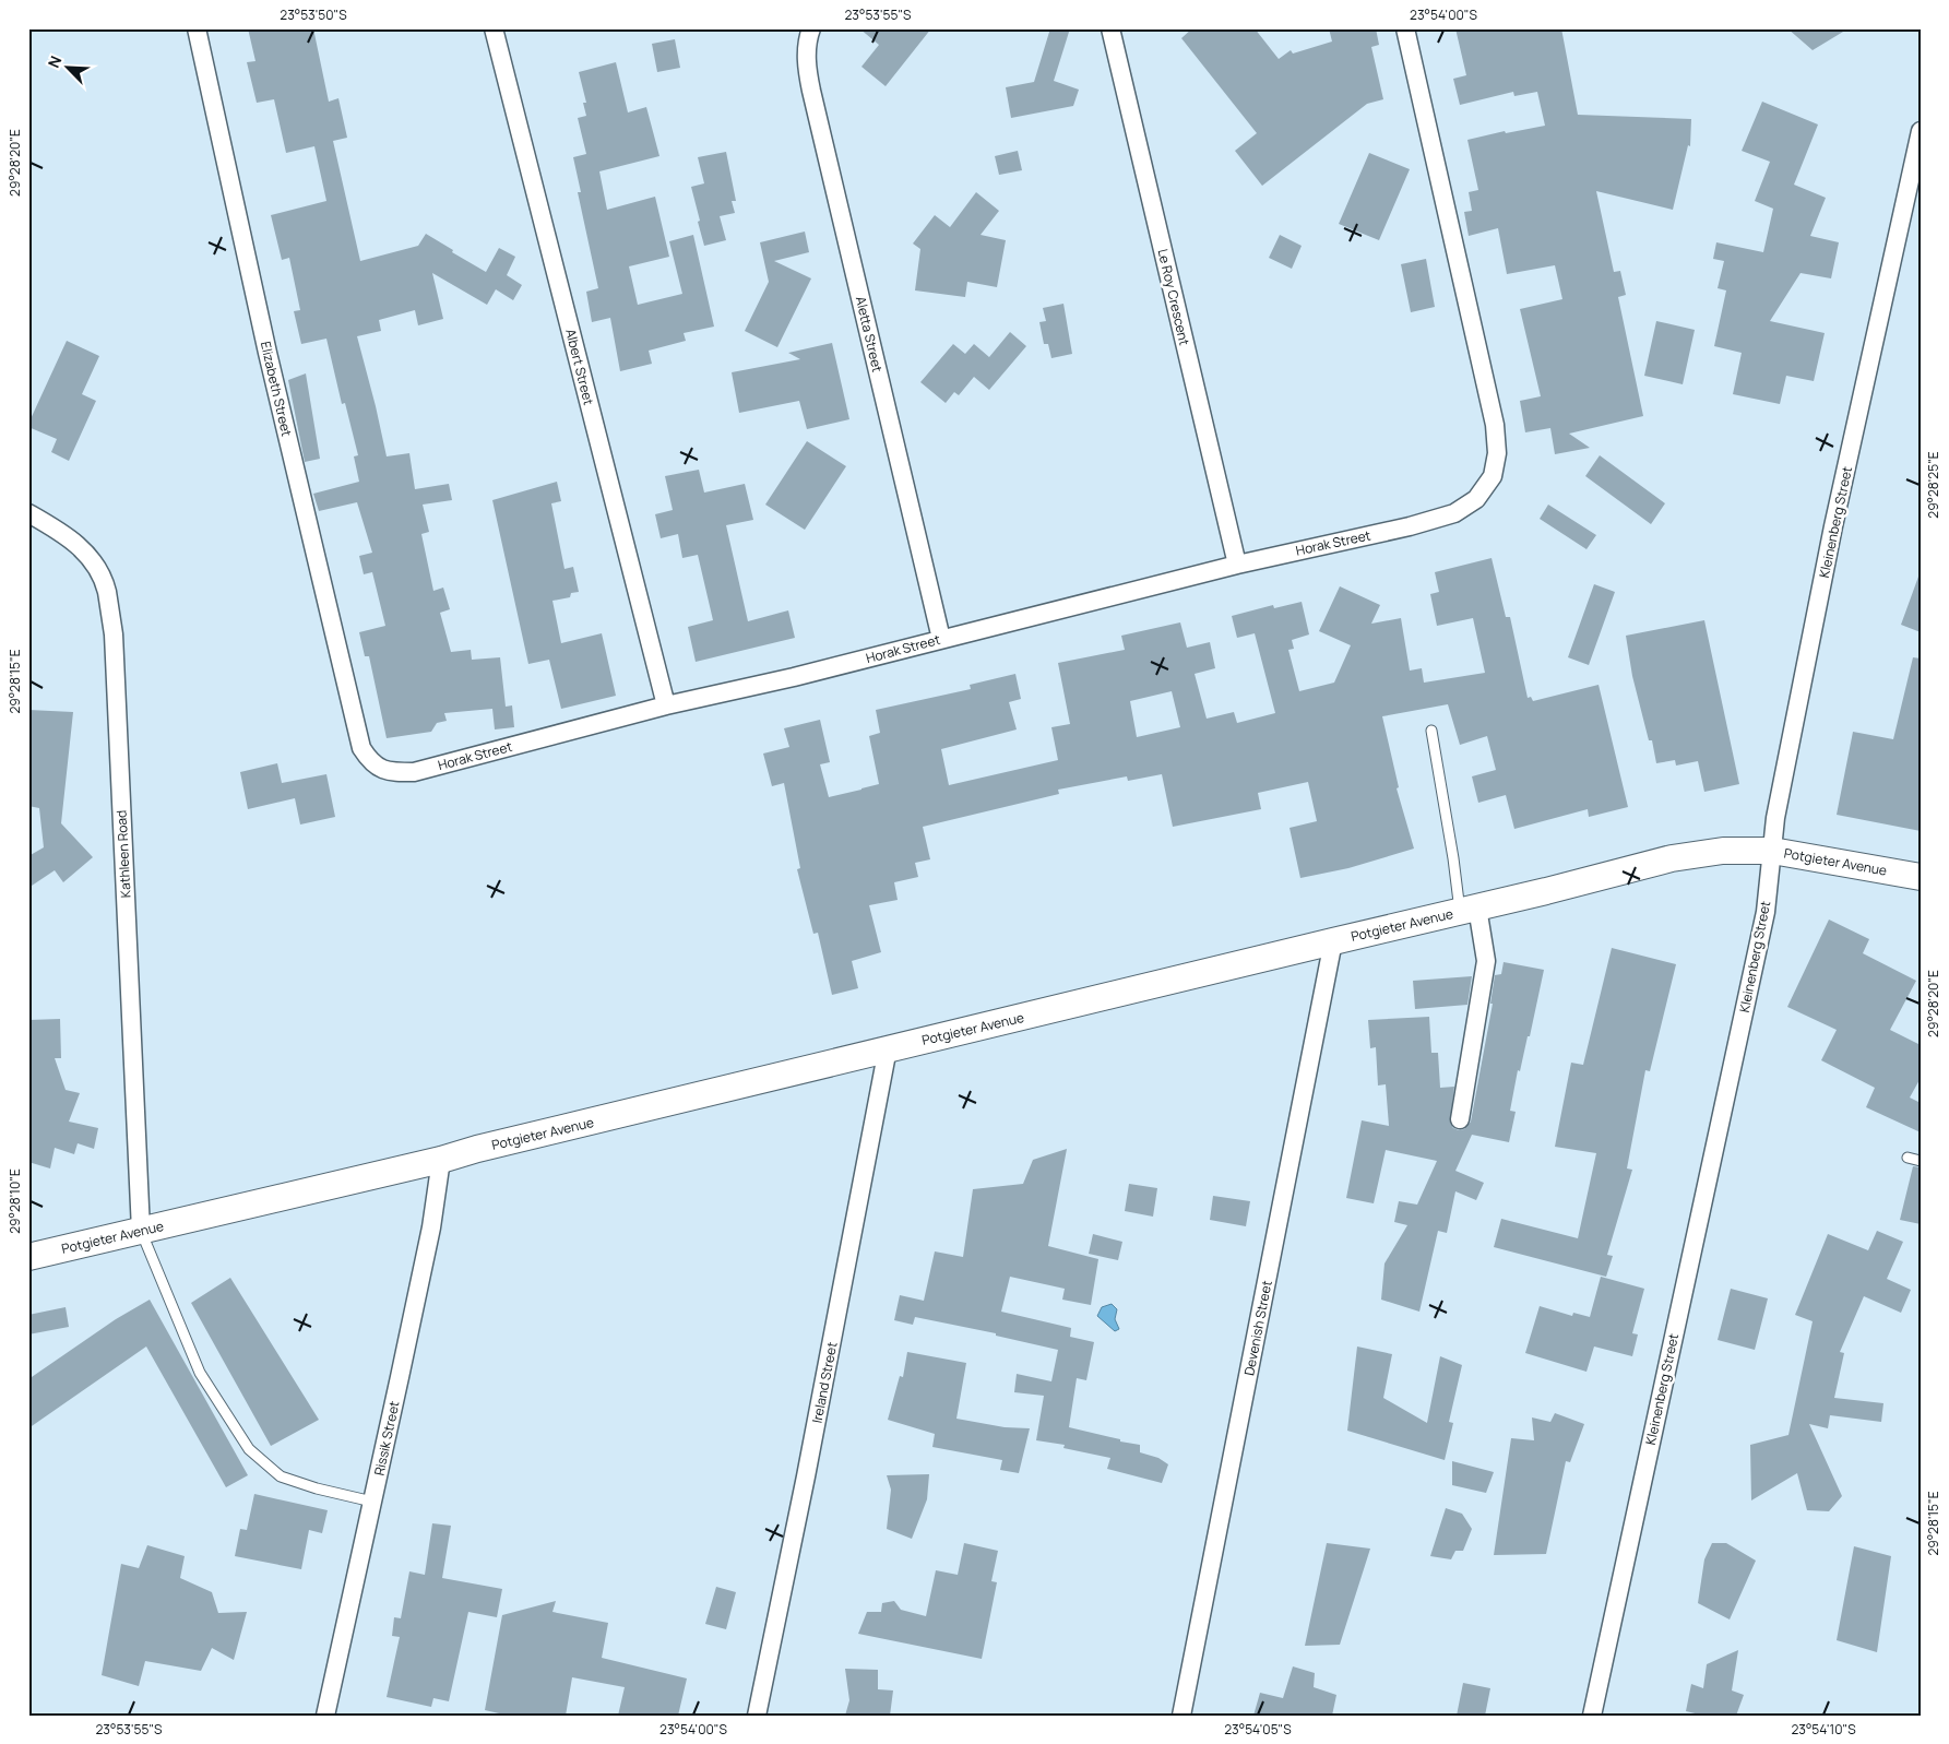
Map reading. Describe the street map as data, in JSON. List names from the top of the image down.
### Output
{
  "streets": {
    "street": [
      "Le Roy Crescent",
      "Aletta Street",
      "Albert Street",
      "Elizabeth Street",
      "Kleinenberg Street",
      "Horak Street",
      "Kathleen Road",
      "Potgieter Avenue",
      "Devenish Street",
      "Ireland Street",
      "Rissik Street"
    ]
  },
  "crossings": [
    ["Le Roy Crescent", "Horak Street"],
    ["Aletta Street", "Horak Street"],
    ["Albert Street", "Horak Street"],
    ["Elizabeth Street", "Horak Street"],
    ["Kleinenberg Street", "Potgieter Avenue"],
    ["Kathleen Road", "Potgieter Avenue"],
    ["Potgieter Avenue", "Devenish Street"],
    ["Potgieter Avenue", "Ireland Street"],
    ["Potgieter Avenue", "Rissik Street"]
  ],
  "north": "top left",
  "coordinates": [
    "23°53'50\"S",
    "23°53'55\"S",
    "23°54'00\"S",
    "29°28'20\"E",
    "29°28'25\"E",
    "29°28'15\"E",
    "29°28'10\"E",
    "23°54'05\"S",
    "23°54'10\"S"
  ]
}
